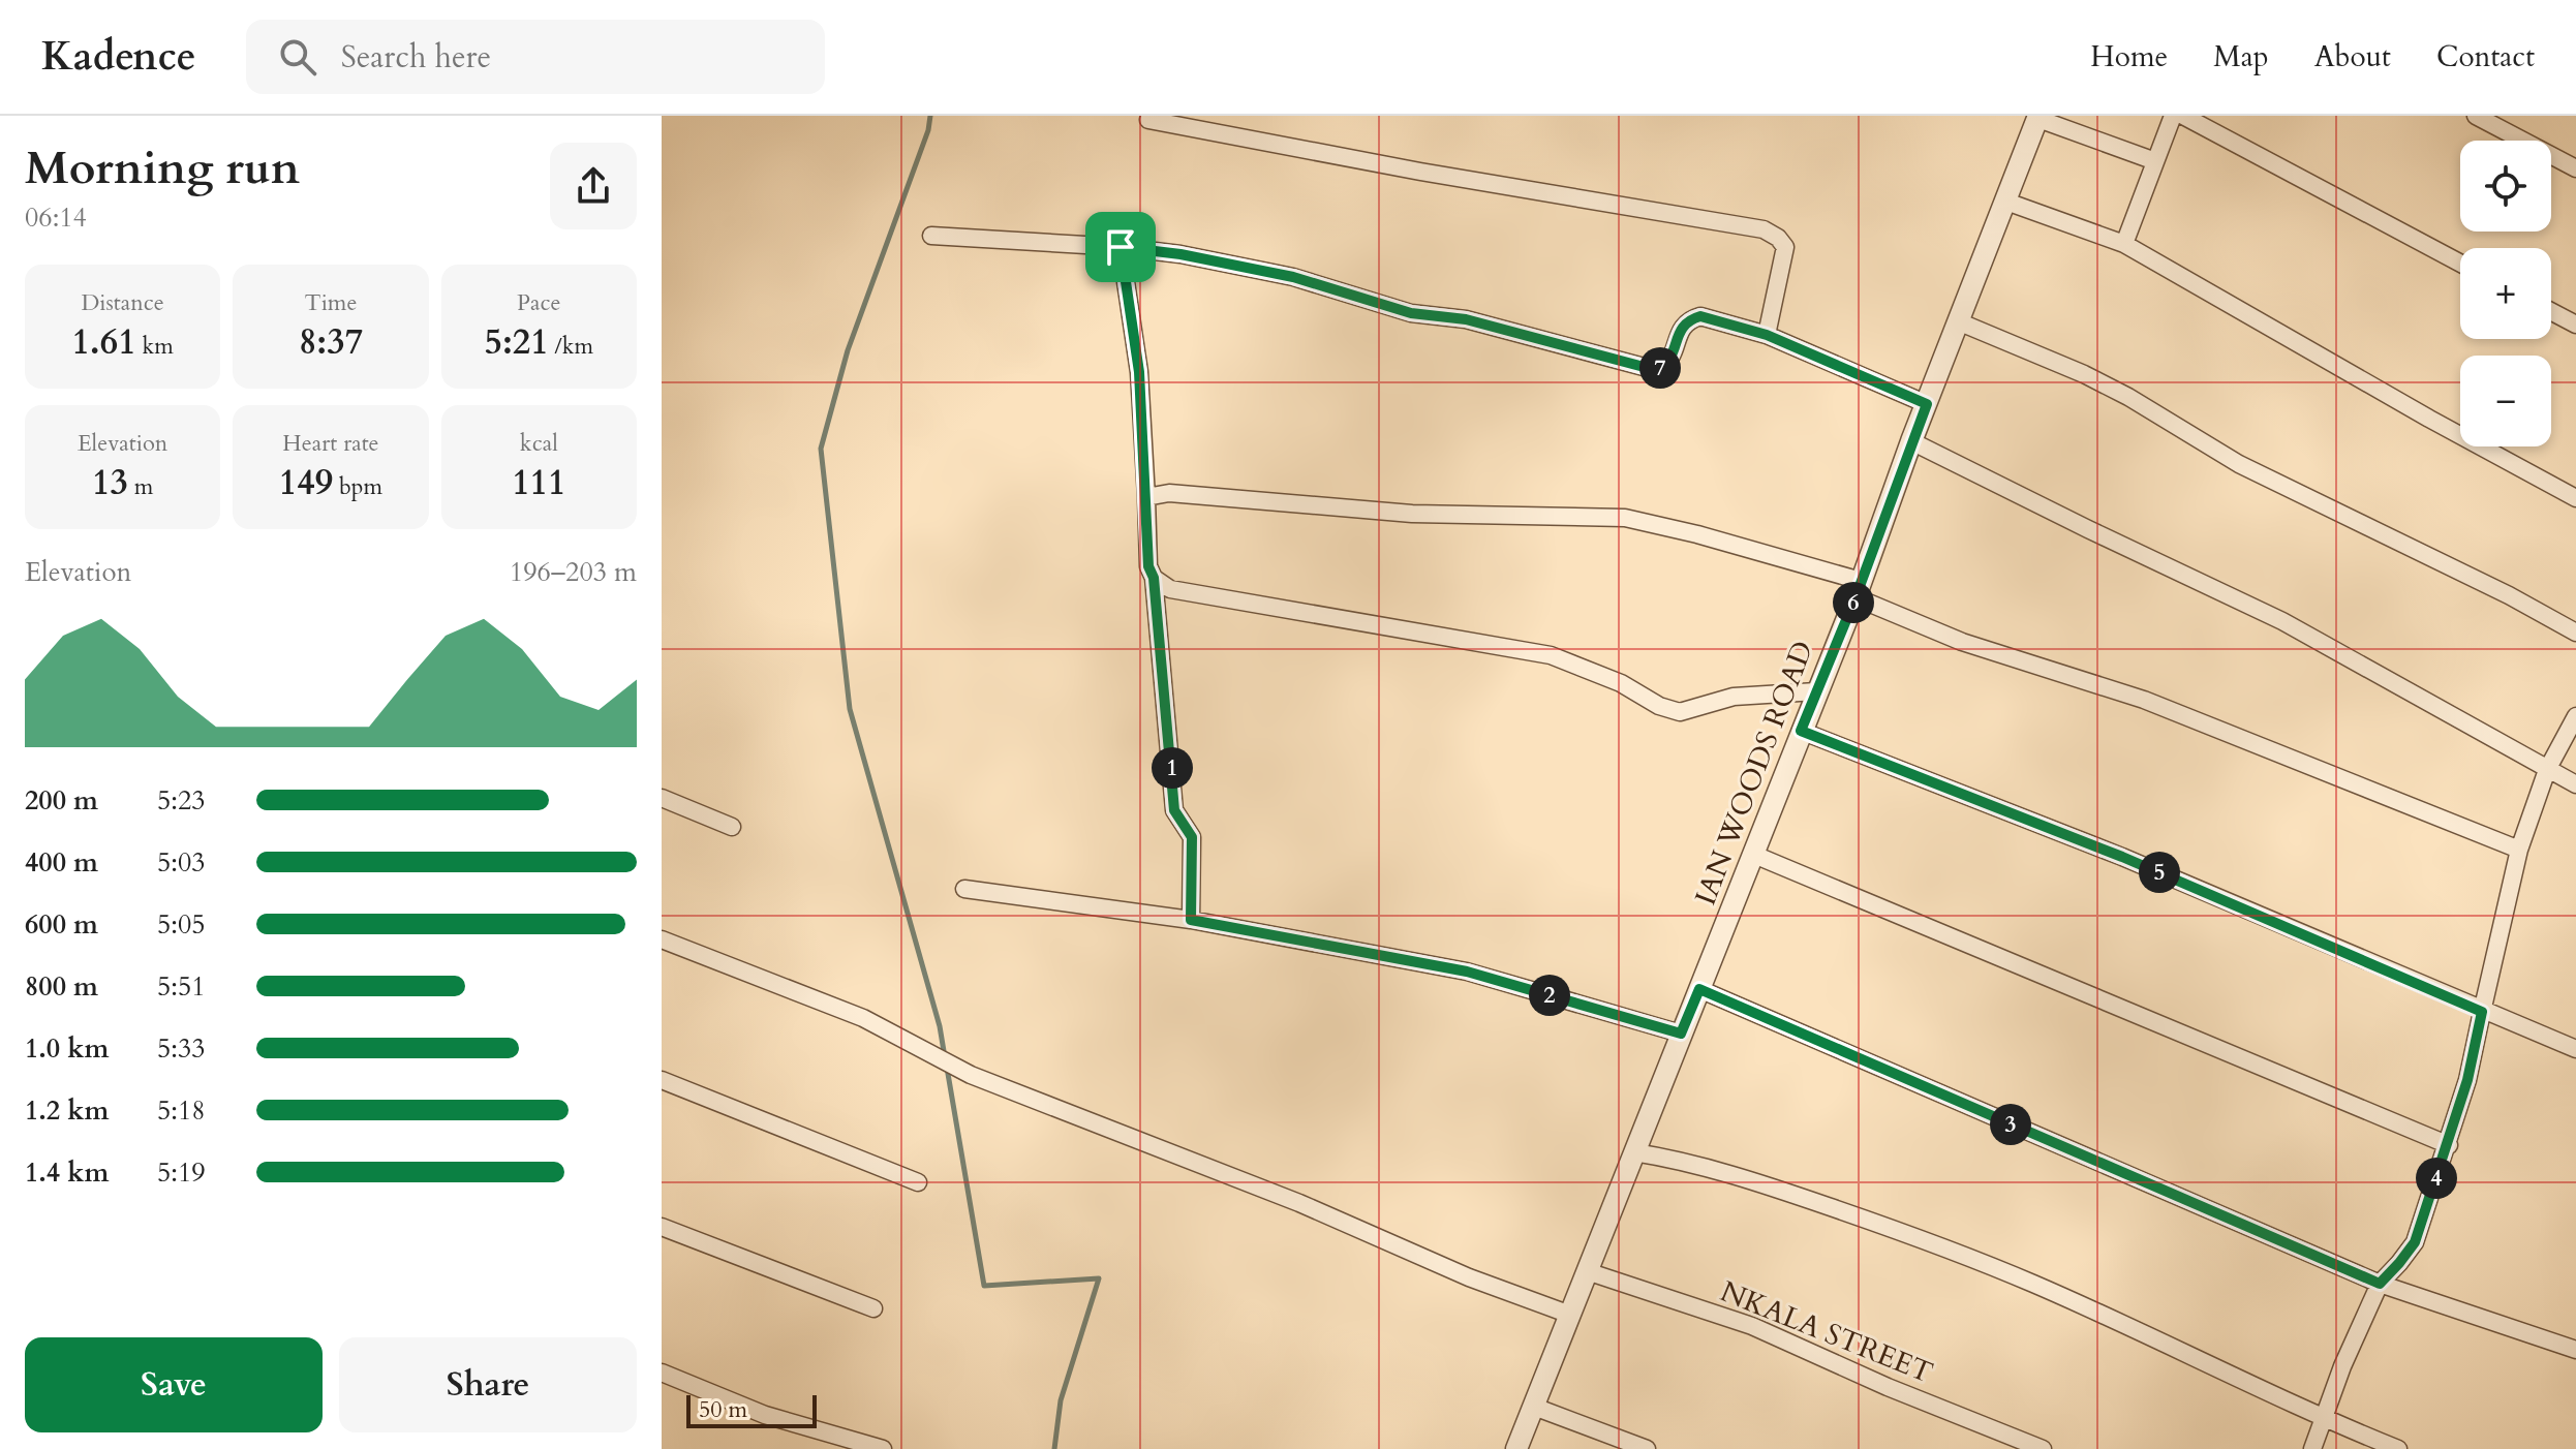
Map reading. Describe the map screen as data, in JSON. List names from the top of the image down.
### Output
{
  "streets": {
    "street": ["IAN WOODS ROAD", "NKALA STREET"]
  },
  "crossings": [
    ["IAN WOODS ROAD", "NKALA STREET"]
  ],
  "scale_bar": "50 m",
  "page": {
    "header": "Kadence",
    "search": "Search here",
    "nav": [
      "Home",
      "Map",
      "About",
      "Contact"
    ],
    "heading": ["Morning run", "06:14"],
    "map_buttons": ["+", "−"],
    "stats": [
      ["Distance", "1.61 km"],
      ["Time", "8:37"],
      ["Pace", "5:21 /km"],
      ["Elevation", "13 m"],
      ["Heart rate", "149 bpm"],
      ["kcal", "111"]
    ],
    "pins": [
      "7",
      "6",
      "1",
      "5",
      "2",
      "3",
      "4"
    ],
    "chart": ["Elevation", "196–203 m"],
    "list": [
      {
        "name": "200 m",
        "note": "5:23"
      },
      {
        "name": "400 m",
        "note": "5:03"
      },
      {
        "name": "600 m",
        "note": "5:05"
      },
      {
        "name": "800 m",
        "note": "5:51"
      },
      {
        "name": "1.0 km",
        "note": "5:33"
      },
      {
        "name": "1.2 km",
        "note": "5:18"
      },
      {
        "name": "1.4 km",
        "note": "5:19"
      }
    ],
    "buttons": ["Save", "Share"],
    "scale": "50 m"
  }
}
